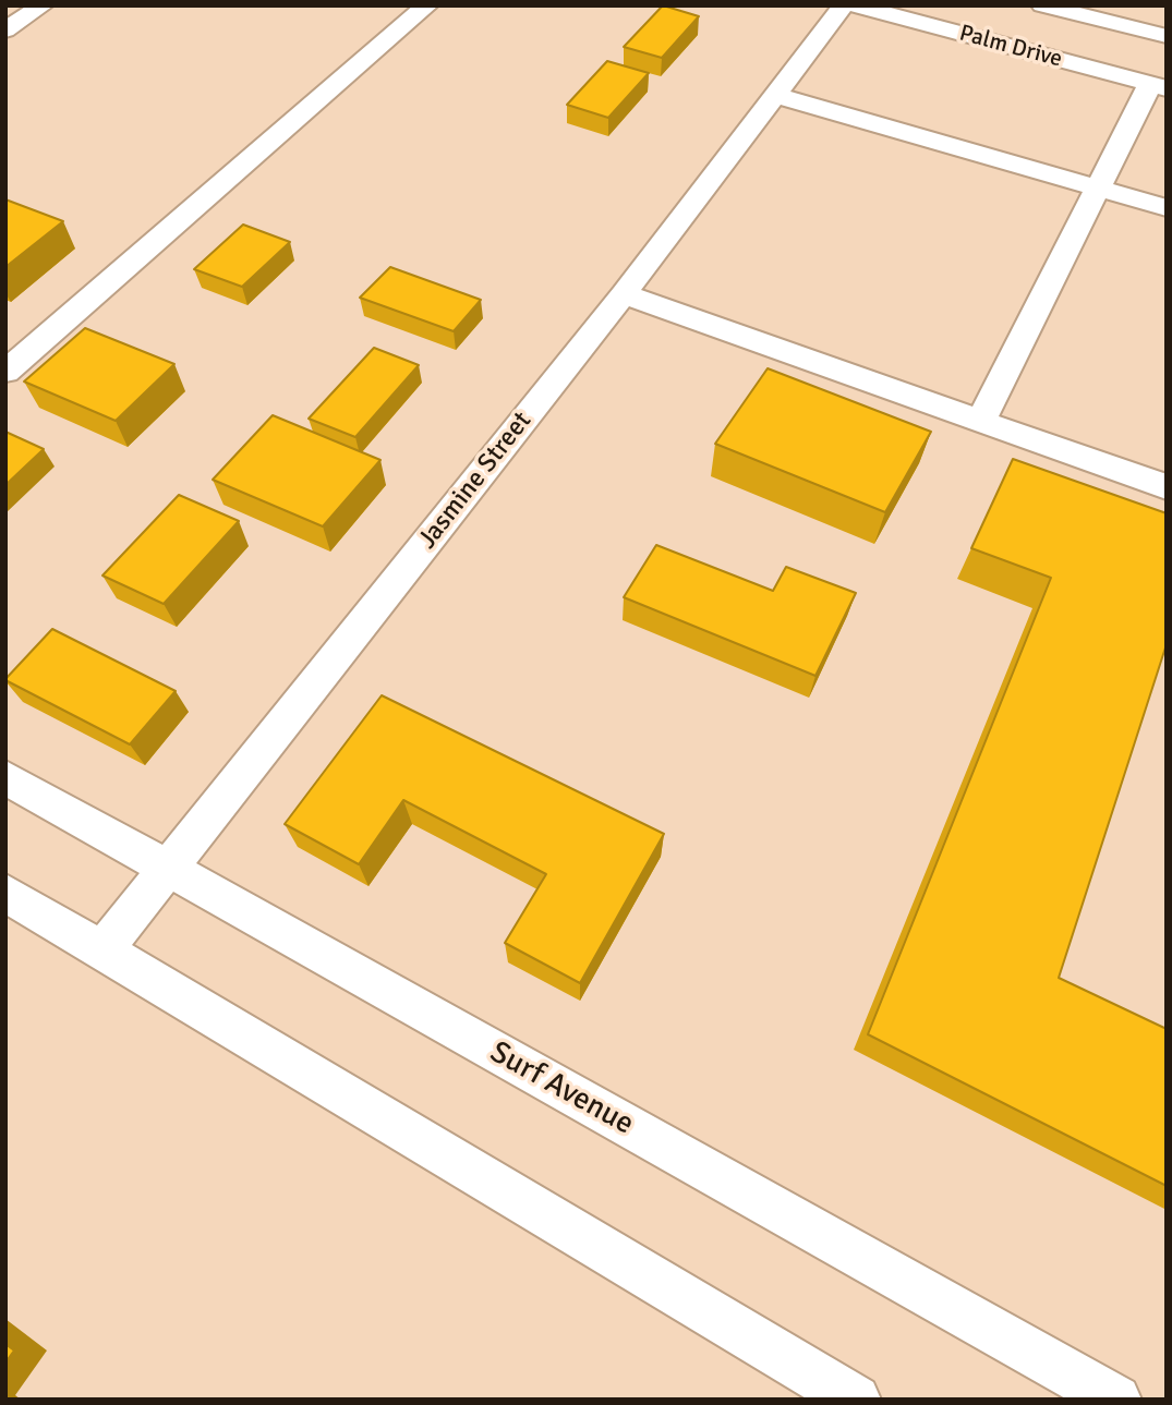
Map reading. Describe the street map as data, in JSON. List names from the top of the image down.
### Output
{
  "streets": {
    "street": ["Palm Drive", "Jasmine Street", "Surf Avenue"]
  },
  "crossings": [
    ["Palm Drive", "Jasmine Street"],
    ["Jasmine Street", "Surf Avenue"]
  ]
}
